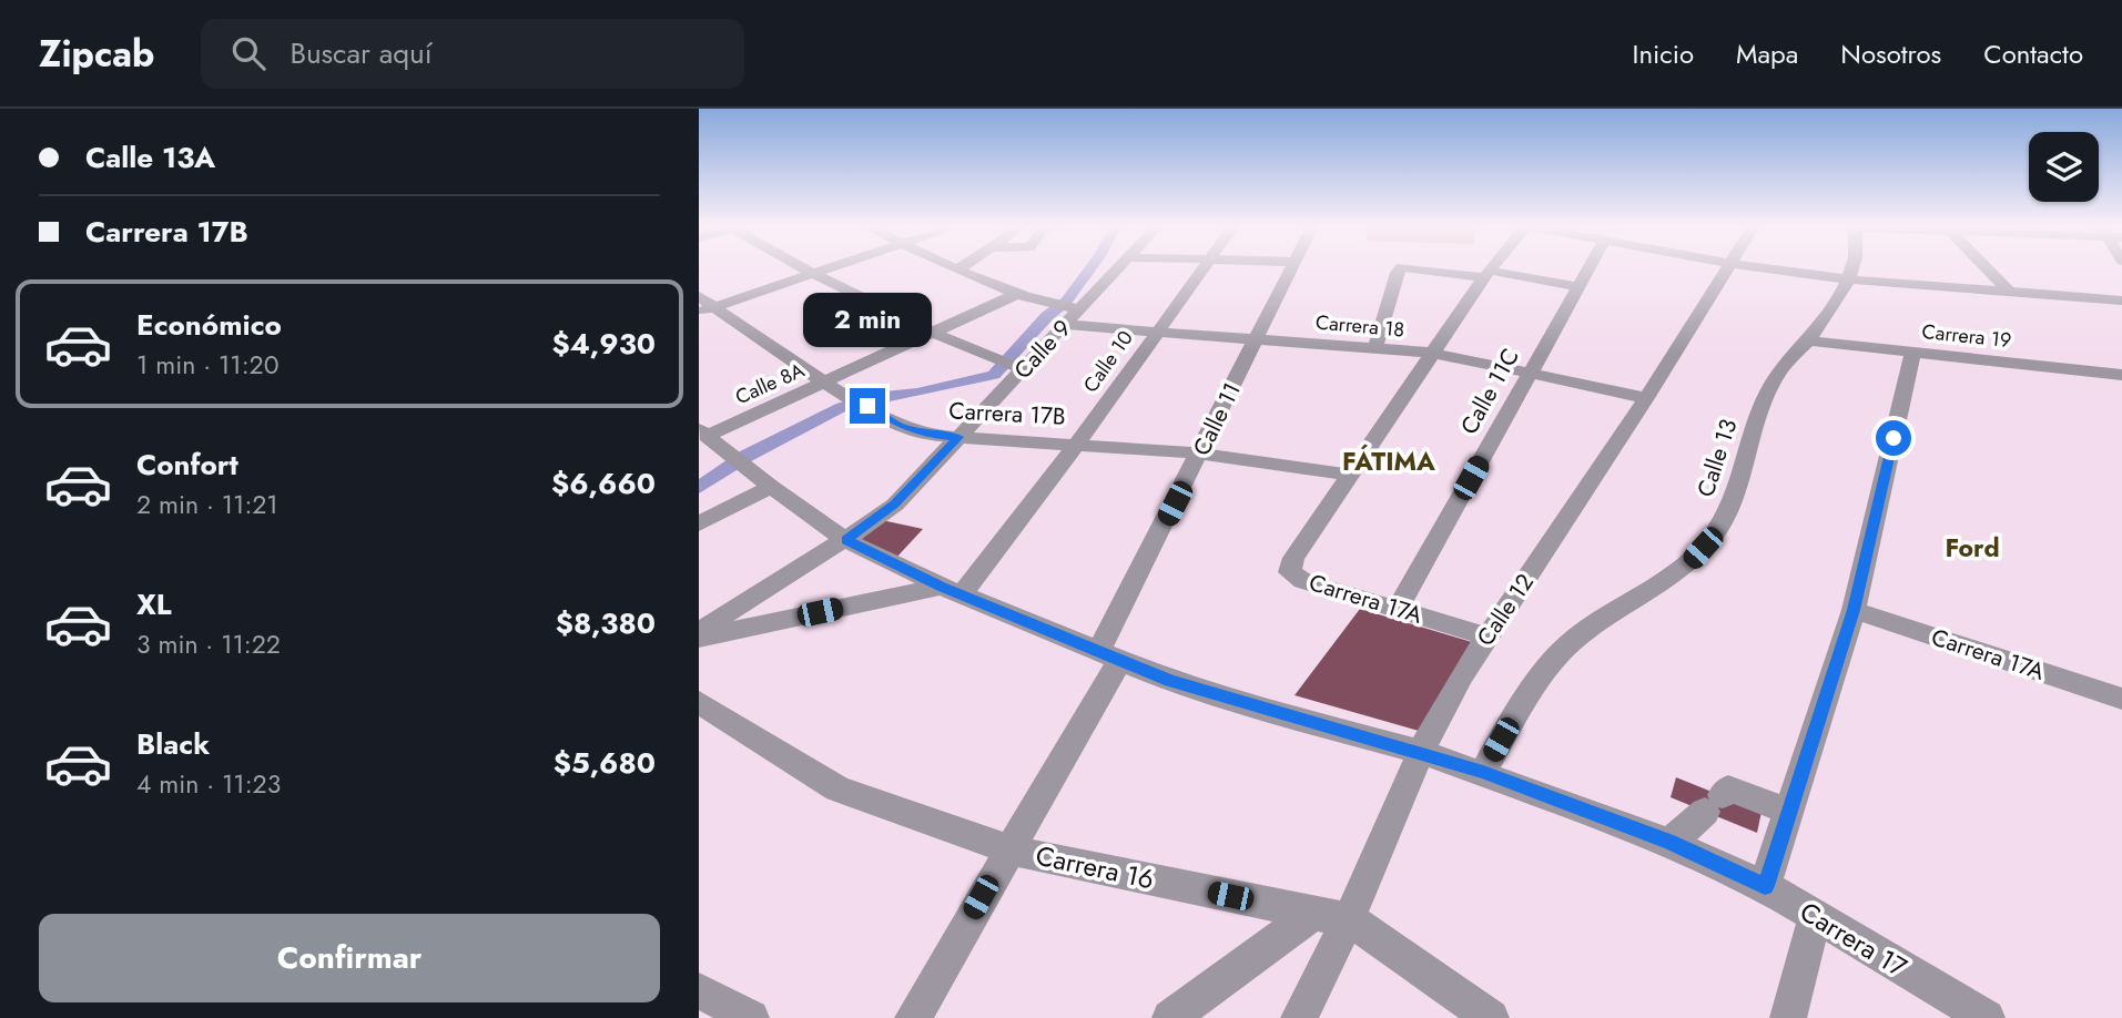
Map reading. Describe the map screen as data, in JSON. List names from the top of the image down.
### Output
{
  "streets": {
    "street": [
      "Carrera 18",
      "Carrera 19",
      "Calle 9",
      "Calle 10",
      "Calle 8A",
      "Calle 11C",
      "Carrera 17B",
      "Calle 11",
      "Calle 13",
      "Carrera 17A",
      "Calle 12",
      "Carrera 16",
      "Carrera 17"
    ]
  },
  "crossings": [
    ["Carrera 18", "Calle 9"],
    ["Carrera 18", "Calle 10"],
    ["Carrera 18", "Calle 8A"],
    ["Carrera 18", "Calle 11C"],
    ["Carrera 18", "Calle 11"],
    ["Carrera 18", "Calle 12"],
    ["Carrera 19", "Calle 13"],
    ["Calle 9", "Carrera 17B"],
    ["Calle 9", "Carrera 17"],
    ["Calle 10", "Carrera 17B"],
    ["Calle 10", "Carrera 17"],
    ["Calle 8A", "Carrera 17B"],
    ["Calle 8A", "Carrera 17"],
    ["Calle 11C", "Carrera 17A"],
    ["Carrera 17B", "Calle 11"],
    ["Carrera 17B", "Carrera 17A"],
    ["Calle 11", "Carrera 16"],
    ["Calle 11", "Carrera 17"],
    ["Calle 13", "Carrera 17"],
    ["Carrera 17A", "Calle 12"],
    ["Calle 12", "Carrera 16"],
    ["Calle 12", "Carrera 17"]
  ],
  "districts": ["FÁTIMA", "Ford"],
  "page": {
    "header": "Zipcab",
    "search": "Buscar aquí",
    "nav": [
      "Inicio",
      "Mapa",
      "Nosotros",
      "Contacto"
    ],
    "banner": ["Calle 13A", "Carrera 17B"],
    "list": [
      {
        "name": "Económico",
        "note": "1 min · 11:20",
        "value": "$4,930"
      },
      {
        "name": "Confort",
        "note": "2 min · 11:21",
        "value": "$6,660"
      },
      {
        "name": "XL",
        "note": "3 min · 11:22",
        "value": "$8,380"
      },
      {
        "name": "Black",
        "note": "4 min · 11:23",
        "value": "$5,680"
      }
    ],
    "bubble": "2 min",
    "buttons": "Confirmar"
  }
}
